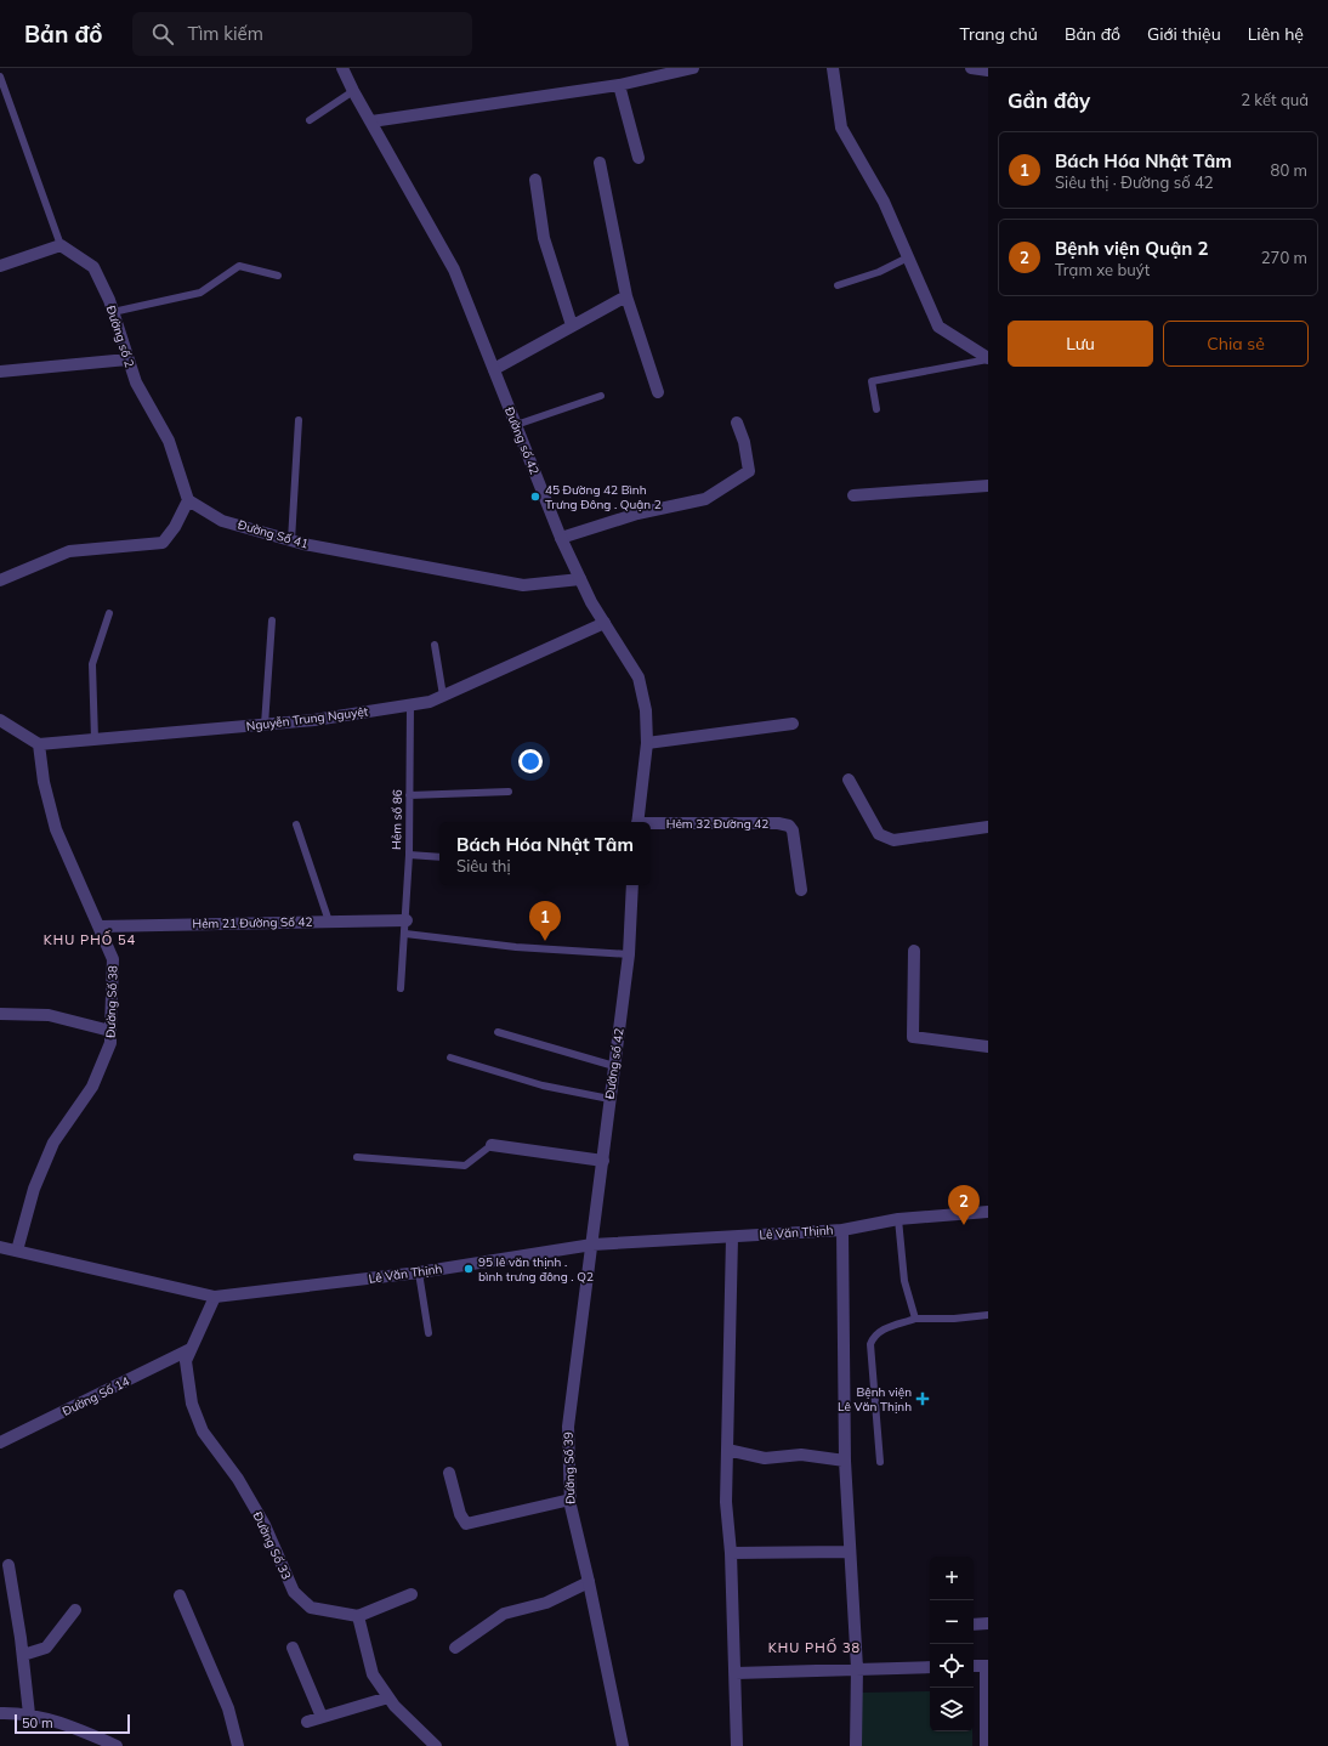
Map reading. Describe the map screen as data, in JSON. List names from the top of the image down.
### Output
{
  "streets": {
    "street": [
      "Đường số 2",
      "Đường số 42",
      "Đường Số 41",
      "Nguyễn Trung Nguyệt",
      "Hẻm 32 Đường 42",
      "Hẻm 21 Đường Số 42",
      "Đường Số 38",
      "Lê Văn Thịnh",
      "Đường Số 14",
      "Đường Số 39",
      "Đường Số 33"
    ],
    "lane": ["Hẻm số 86"]
  },
  "crossings": [
    ["Đường số 2", "Đường Số 41"],
    ["Đường số 42", "Đường Số 41"],
    ["Đường số 42", "Nguyễn Trung Nguyệt"],
    ["Đường số 42", "Lê Văn Thịnh"],
    ["Đường số 42", "Đường Số 39"],
    ["Nguyễn Trung Nguyệt", "Hẻm số 86"],
    ["Nguyễn Trung Nguyệt", "Đường Số 38"],
    ["Hẻm số 86", "Hẻm 21 Đường Số 42"],
    ["Hẻm 21 Đường Số 42", "Đường Số 38"],
    ["Đường Số 38", "Lê Văn Thịnh"],
    ["Lê Văn Thịnh", "Đường Số 39"],
    ["Lê Văn Thịnh", "Đường Số 33"],
    ["Đường Số 14", "Đường Số 33"]
  ],
  "districts": ["KHU PHỐ 54", "KHU PHỐ 38"],
  "places": {
    "other": ["45 Đường 42 Bình Trưng Đông . Quận 2", "95 lê văn thịnh . bình trưng đông . Q2"],
    "health": ["Bệnh viện Lê Văn Thịnh"]
  },
  "scale_bar": "50 m",
  "page": {
    "header": "Bản đồ",
    "search": "Tìm kiếm",
    "nav": [
      "Trang chủ",
      "Bản đồ",
      "Giới thiệu",
      "Liên hệ"
    ],
    "heading": ["Gần đây", "2 kết quả"],
    "list": [
      {
        "mark": "1",
        "name": "Bách Hóa Nhật Tâm",
        "note": "Siêu thị · Đường số 42",
        "value": "80 m"
      },
      {
        "mark": "2",
        "name": "Bệnh viện Quận 2",
        "note": "Trạm xe buýt",
        "value": "270 m"
      }
    ],
    "buttons": ["Lưu", "Chia sẻ"],
    "popup": ["Bách Hóa Nhật Tâm", "Siêu thị"],
    "pins": ["1", "2"],
    "map_buttons": ["+", "−"],
    "scale": "50 m"
  }
}
